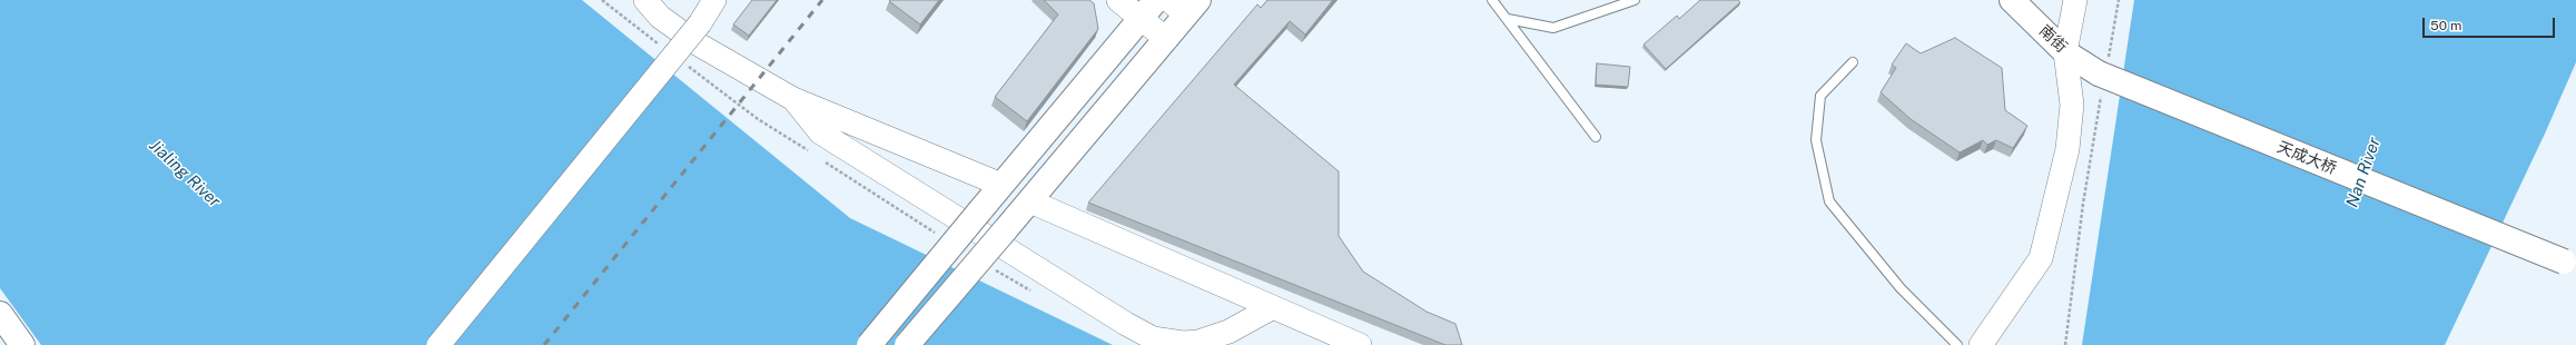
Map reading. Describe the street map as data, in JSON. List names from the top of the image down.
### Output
{
  "streets": {
    "main road": ["南街", "天成大桥"]
  },
  "crossings": [
    ["南街", "天成大桥"]
  ],
  "water": ["Nan River", "Jialing River"],
  "scale_bar": "50 m"
}
